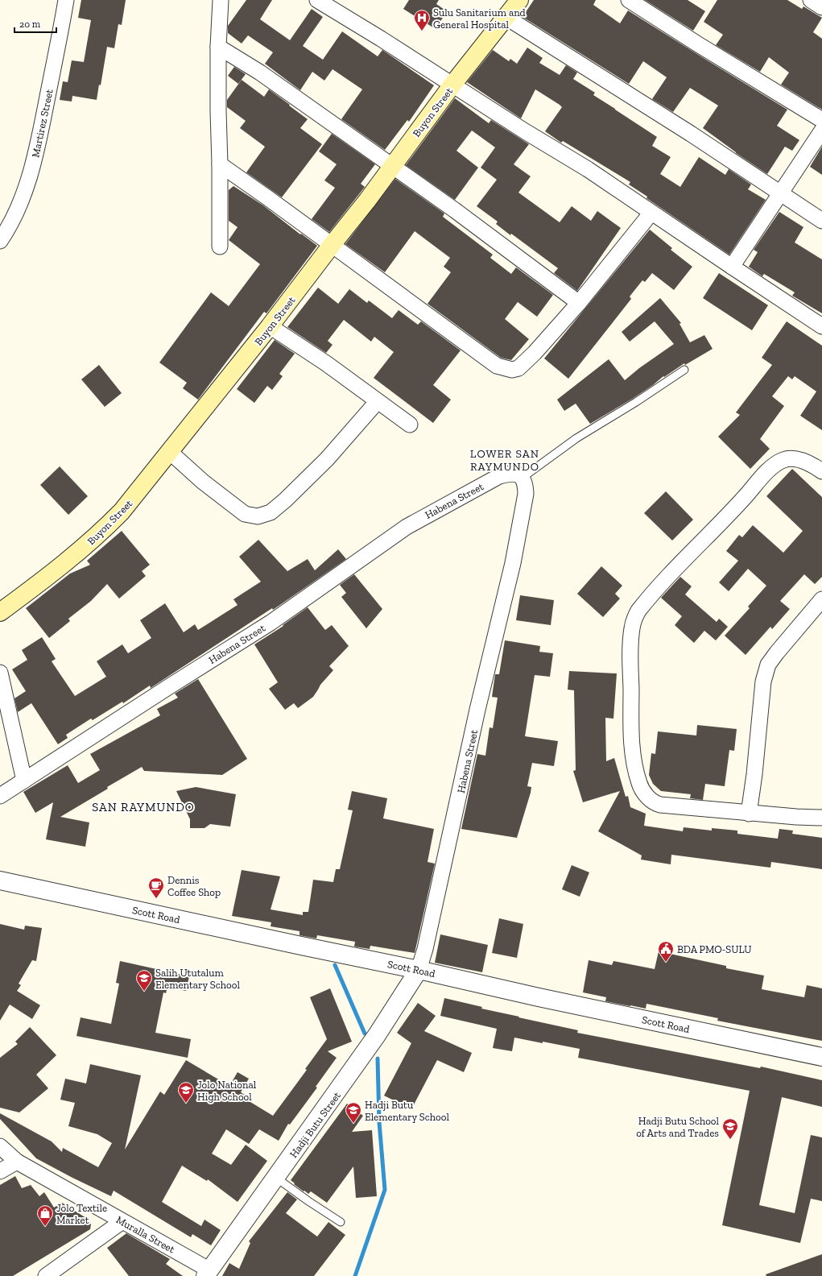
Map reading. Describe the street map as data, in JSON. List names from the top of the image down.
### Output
{
  "streets": {
    "main road": ["Buyon Street"],
    "street": [
      "Martirez Street",
      "Habena Street",
      "Scott Road",
      "Hadji Butu Street",
      "Muralla Street"
    ]
  },
  "crossings": [
    ["Habena Street", "Scott Road"],
    ["Habena Street", "Hadji Butu Street"],
    ["Scott Road", "Hadji Butu Street"],
    ["Hadji Butu Street", "Muralla Street"]
  ],
  "districts": ["LOWER SAN RAYMUNDO", "SAN RAYMUNDO"],
  "places": {
    "hospital": ["Sulu Sanitarium and General Hospital"],
    "cafe": ["Dennis Coffee Shop"],
    "public building": ["BDA PMO-SULU"],
    "school or university": [
      "Salih Ututalum Elementary School",
      "Jolo National High School",
      "Hadji Butu Elementary School",
      "Hadji Butu School of Arts and Trades"
    ],
    "shop": ["Jolo Textile Market"]
  },
  "scale_bar": "20 m"
}
